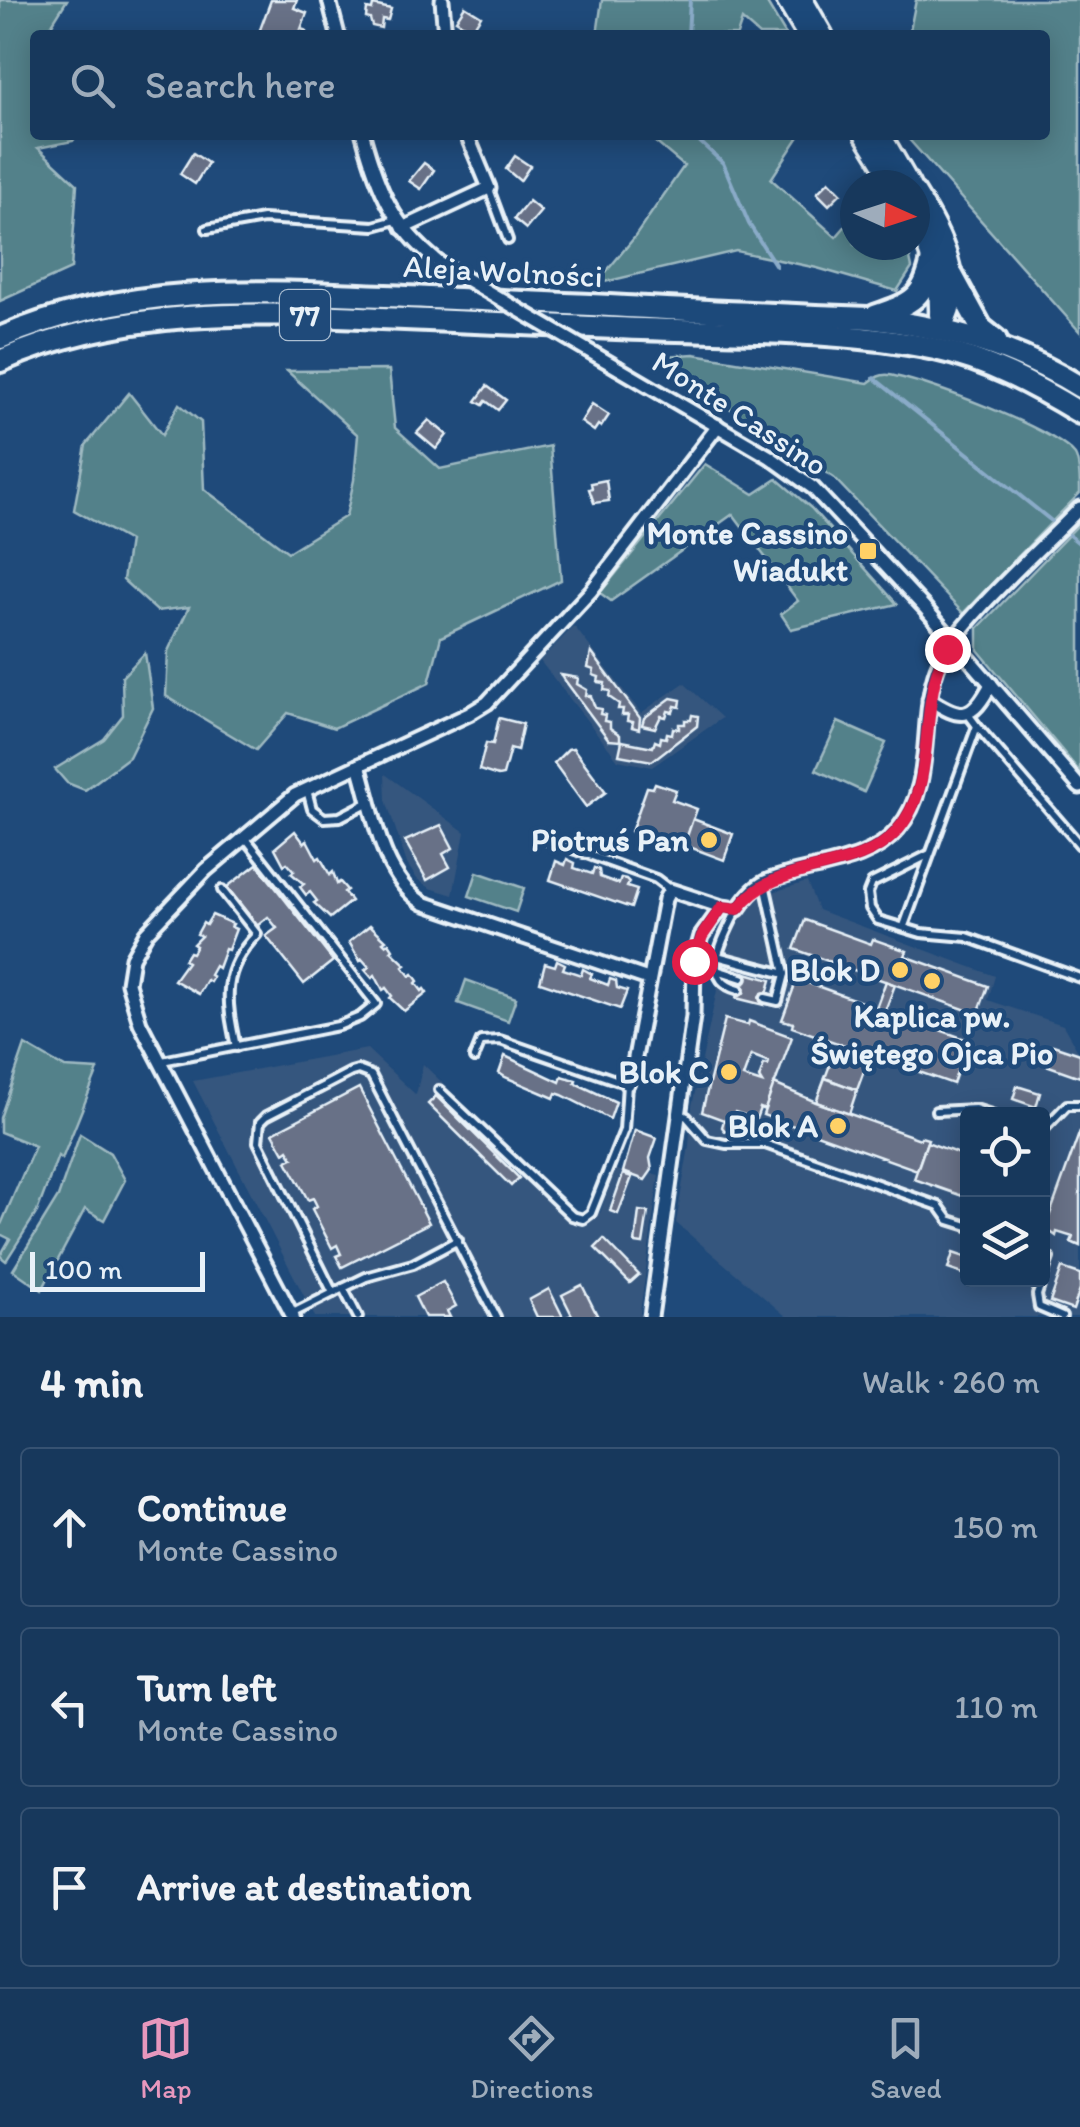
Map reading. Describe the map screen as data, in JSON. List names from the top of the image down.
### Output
{
  "streets": {
    "highway": ["Aleja Wolności", "77"],
    "street": ["Monte Cassino"]
  },
  "crossings": [
    ["Aleja Wolności", "77"]
  ],
  "places": {
    "transit": ["Monte Cassino Wiadukt"],
    "other": [
      "Piotruś Pan",
      "Blok D",
      "Kaplica pw. Świętego Ojca Pio",
      "Blok C",
      "Blok A"
    ]
  },
  "scale_bar": "100 m",
  "north": "right",
  "page": {
    "search": "Search here",
    "scale": "100 m",
    "heading": ["4 min", "Walk · 260 m"],
    "list": [
      ["Continue", "Monte Cassino", "150 m"],
      ["Turn left", "Monte Cassino", "110 m"],
      "Arrive at destination"
    ],
    "nav": ["Map", "Directions", "Saved"]
  }
}
